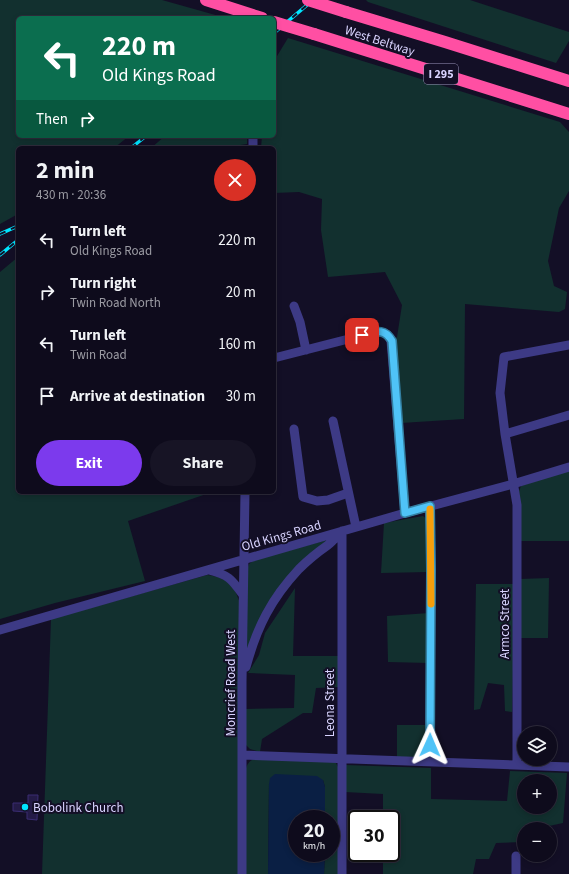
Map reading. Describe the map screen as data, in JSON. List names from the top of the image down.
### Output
{
  "streets": {
    "highway": ["West Beltway", "I 295"],
    "street": [
      "Old Kings Road",
      "Armco Street",
      "Moncrief Road West",
      "Leona Street"
    ]
  },
  "crossings": [
    ["Old Kings Road", "Armco Street"],
    ["Old Kings Road", "Moncrief Road West"],
    ["Old Kings Road", "Leona Street"]
  ],
  "places": ["Bobolink Church"],
  "page": {
    "turn": ["220 m", "Old Kings Road"],
    "then": "Then",
    "heading": ["2 min", "430 m · 20:36"],
    "list": [
      {
        "name": "Turn left",
        "note": "Old Kings Road",
        "value": "220 m"
      },
      {
        "name": "Turn right",
        "note": "Twin Road North",
        "value": "20 m"
      },
      {
        "name": "Turn left",
        "note": "Twin Road",
        "value": "160 m"
      },
      {
        "name": "Arrive at destination",
        "value": "30 m"
      }
    ],
    "buttons": ["Exit", "Share"],
    "map_buttons": ["+", "−"],
    "speed": "20 km/h",
    "limit": "30"
  }
}
